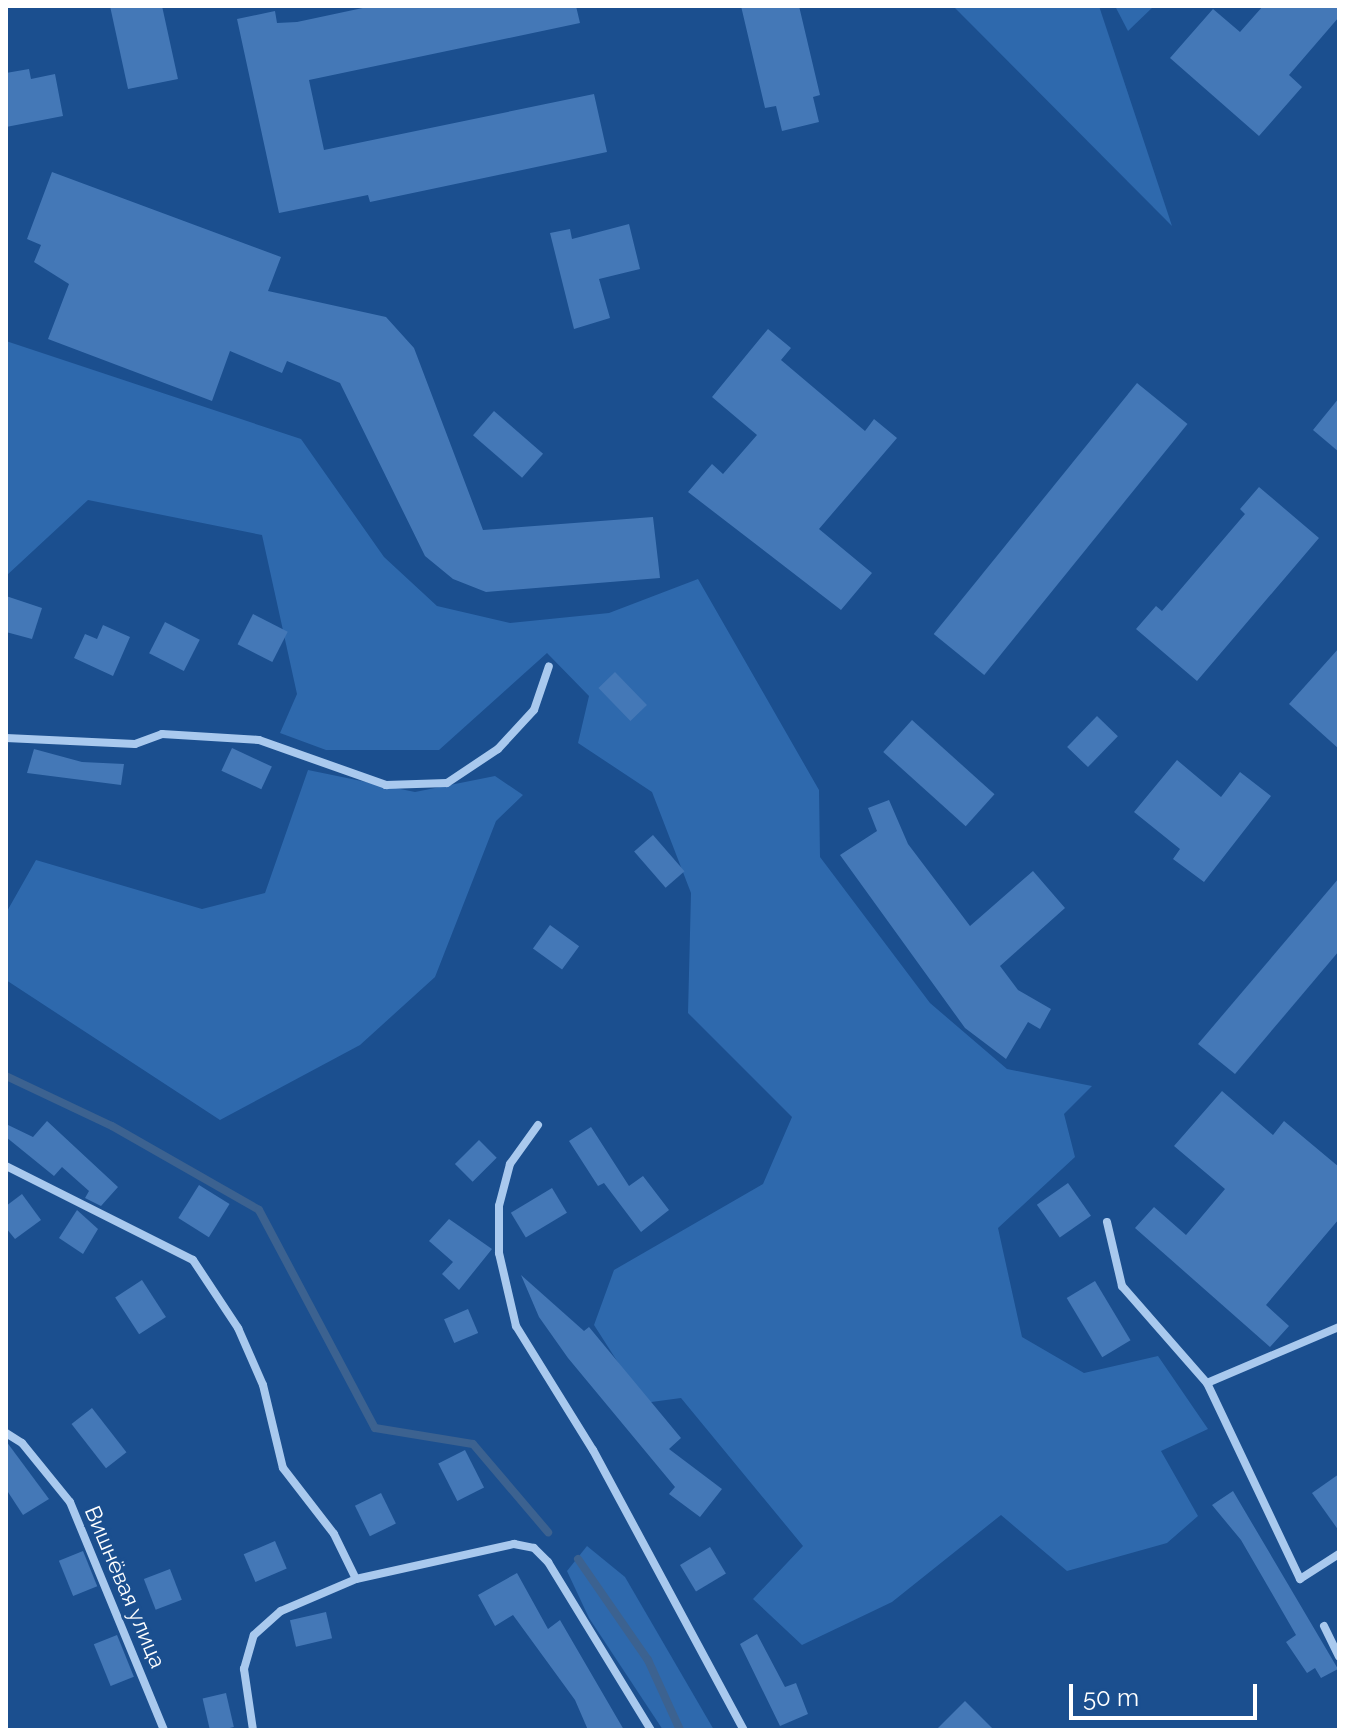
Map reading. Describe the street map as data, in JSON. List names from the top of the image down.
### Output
{
  "streets": {
    "street": ["Вишнёвая улица"]
  },
  "scale_bar": "50 m"
}
